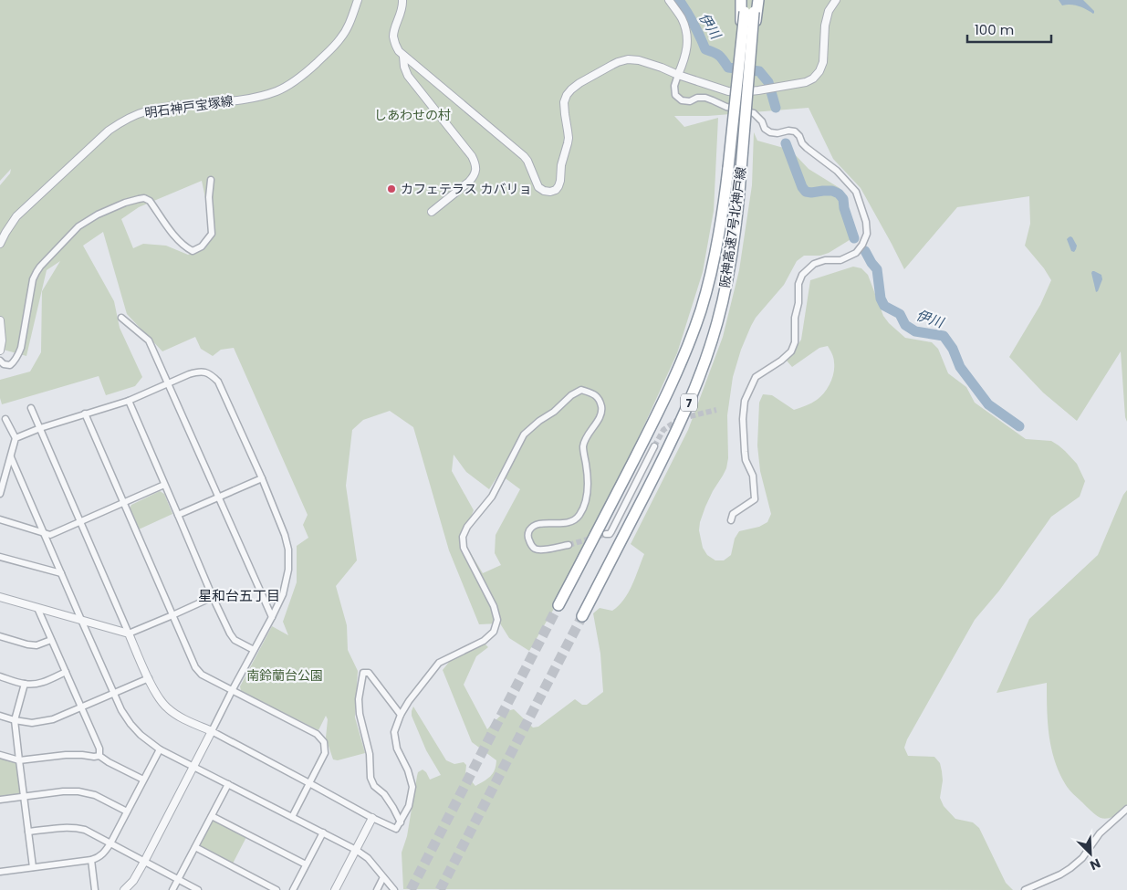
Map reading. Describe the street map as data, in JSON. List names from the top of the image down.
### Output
{
  "streets": {
    "highway": ["阪神高速7号北神戸線", "7"],
    "street": ["明石神戸宝塚線"]
  },
  "crossings": [
    ["阪神高速7号北神戸線", "7"]
  ],
  "districts": ["星和台五丁目"],
  "water": ["伊川"],
  "parks": ["しあわせの村", "南鈴蘭台公園"],
  "places": ["カフェテラス カバリョ"],
  "scale_bar": "100 m",
  "north": "bottom right"
}
